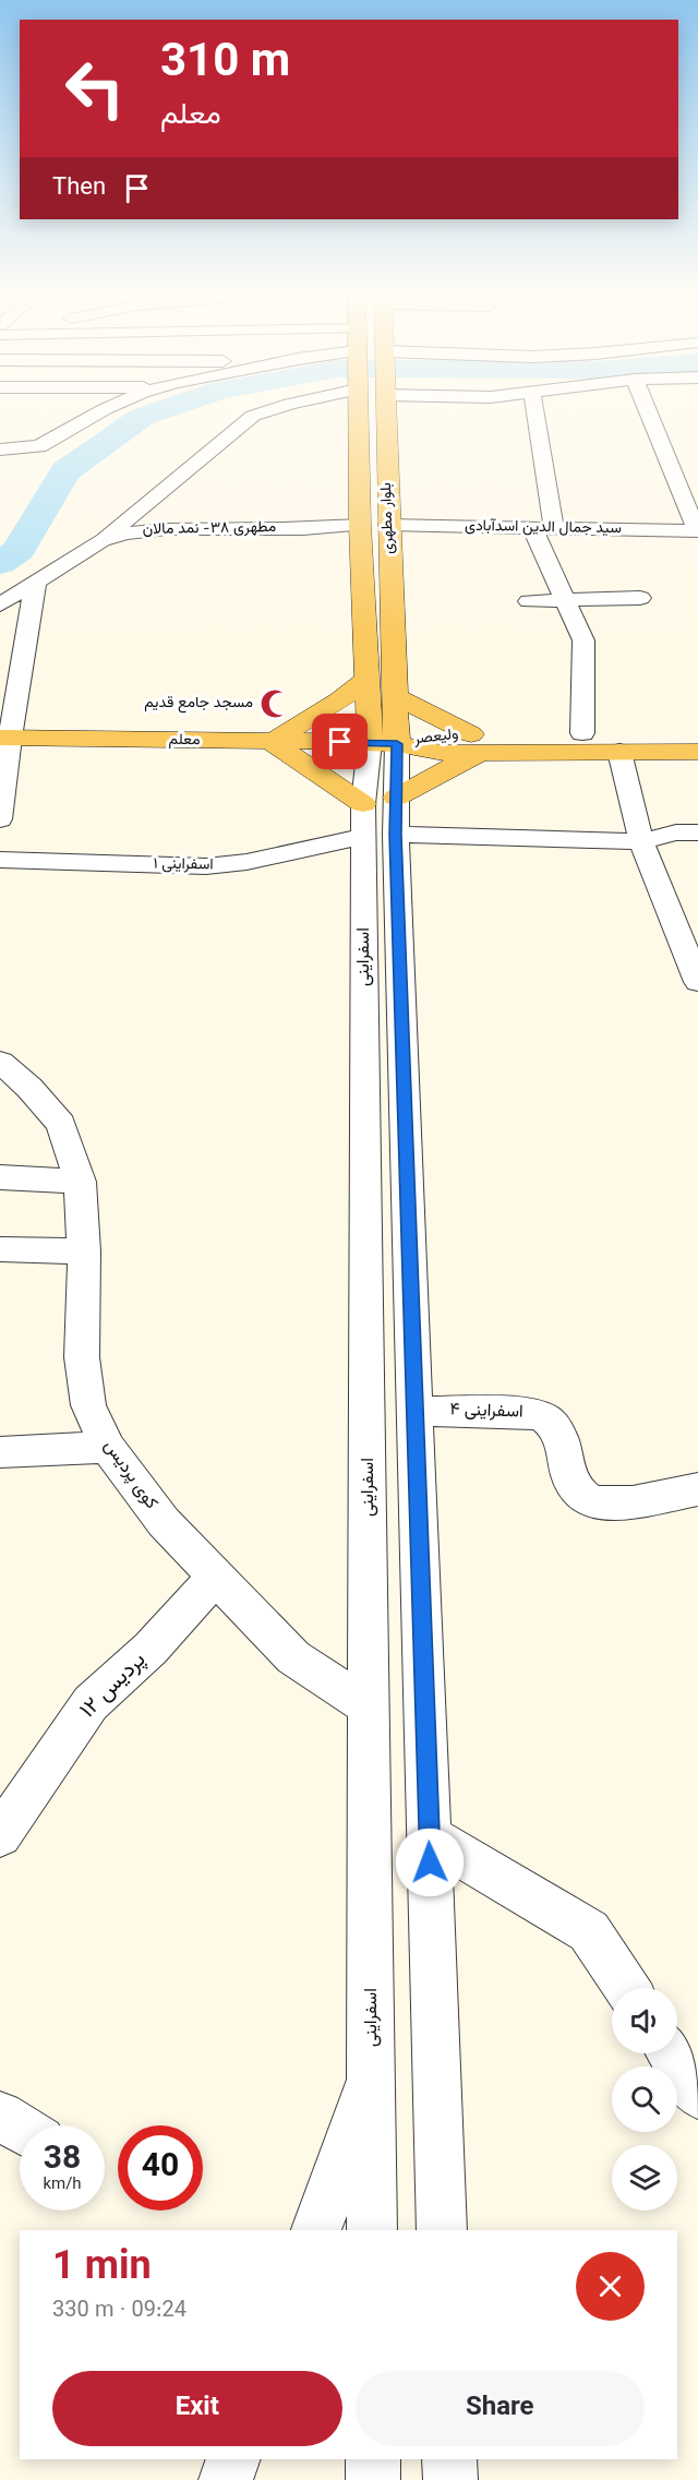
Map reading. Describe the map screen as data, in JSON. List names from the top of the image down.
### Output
{
  "streets": {
    "main road": ["بلوار مطهری", "ولیعصر", "معلم"],
    "street": [
      "سید جمال الدین اسدآبادی",
      "مطهری ۳۸- نمد مالان",
      "اسفراینی ۱",
      "اسفراینی",
      "اسفراینی ۴",
      "کوی پردیس",
      "پردیس ۱۲"
    ]
  },
  "crossings": [
    ["بلوار مطهری", "سید جمال الدین اسدآبادی"],
    ["بلوار مطهری", "مطهری ۳۸- نمد مالان"],
    ["بلوار مطهری", "ولیعصر"],
    ["بلوار مطهری", "معلم"],
    ["بلوار مطهری", "اسفراینی"],
    ["ولیعصر", "معلم"],
    ["ولیعصر", "اسفراینی"],
    ["معلم", "اسفراینی"],
    ["اسفراینی ۱", "اسفراینی"],
    ["اسفراینی", "اسفراینی ۴"],
    ["اسفراینی", "کوی پردیس"],
    ["کوی پردیس", "پردیس ۱۲"]
  ],
  "places": {
    "mosque": ["مسجد جامع قدیم"]
  },
  "page": {
    "turn": ["310 m", "معلم"],
    "then": "Then",
    "speed": "38 km/h",
    "limit": "40",
    "heading": ["1 min", "330 m · 09:24"],
    "buttons": ["Exit", "Share"]
  }
}
